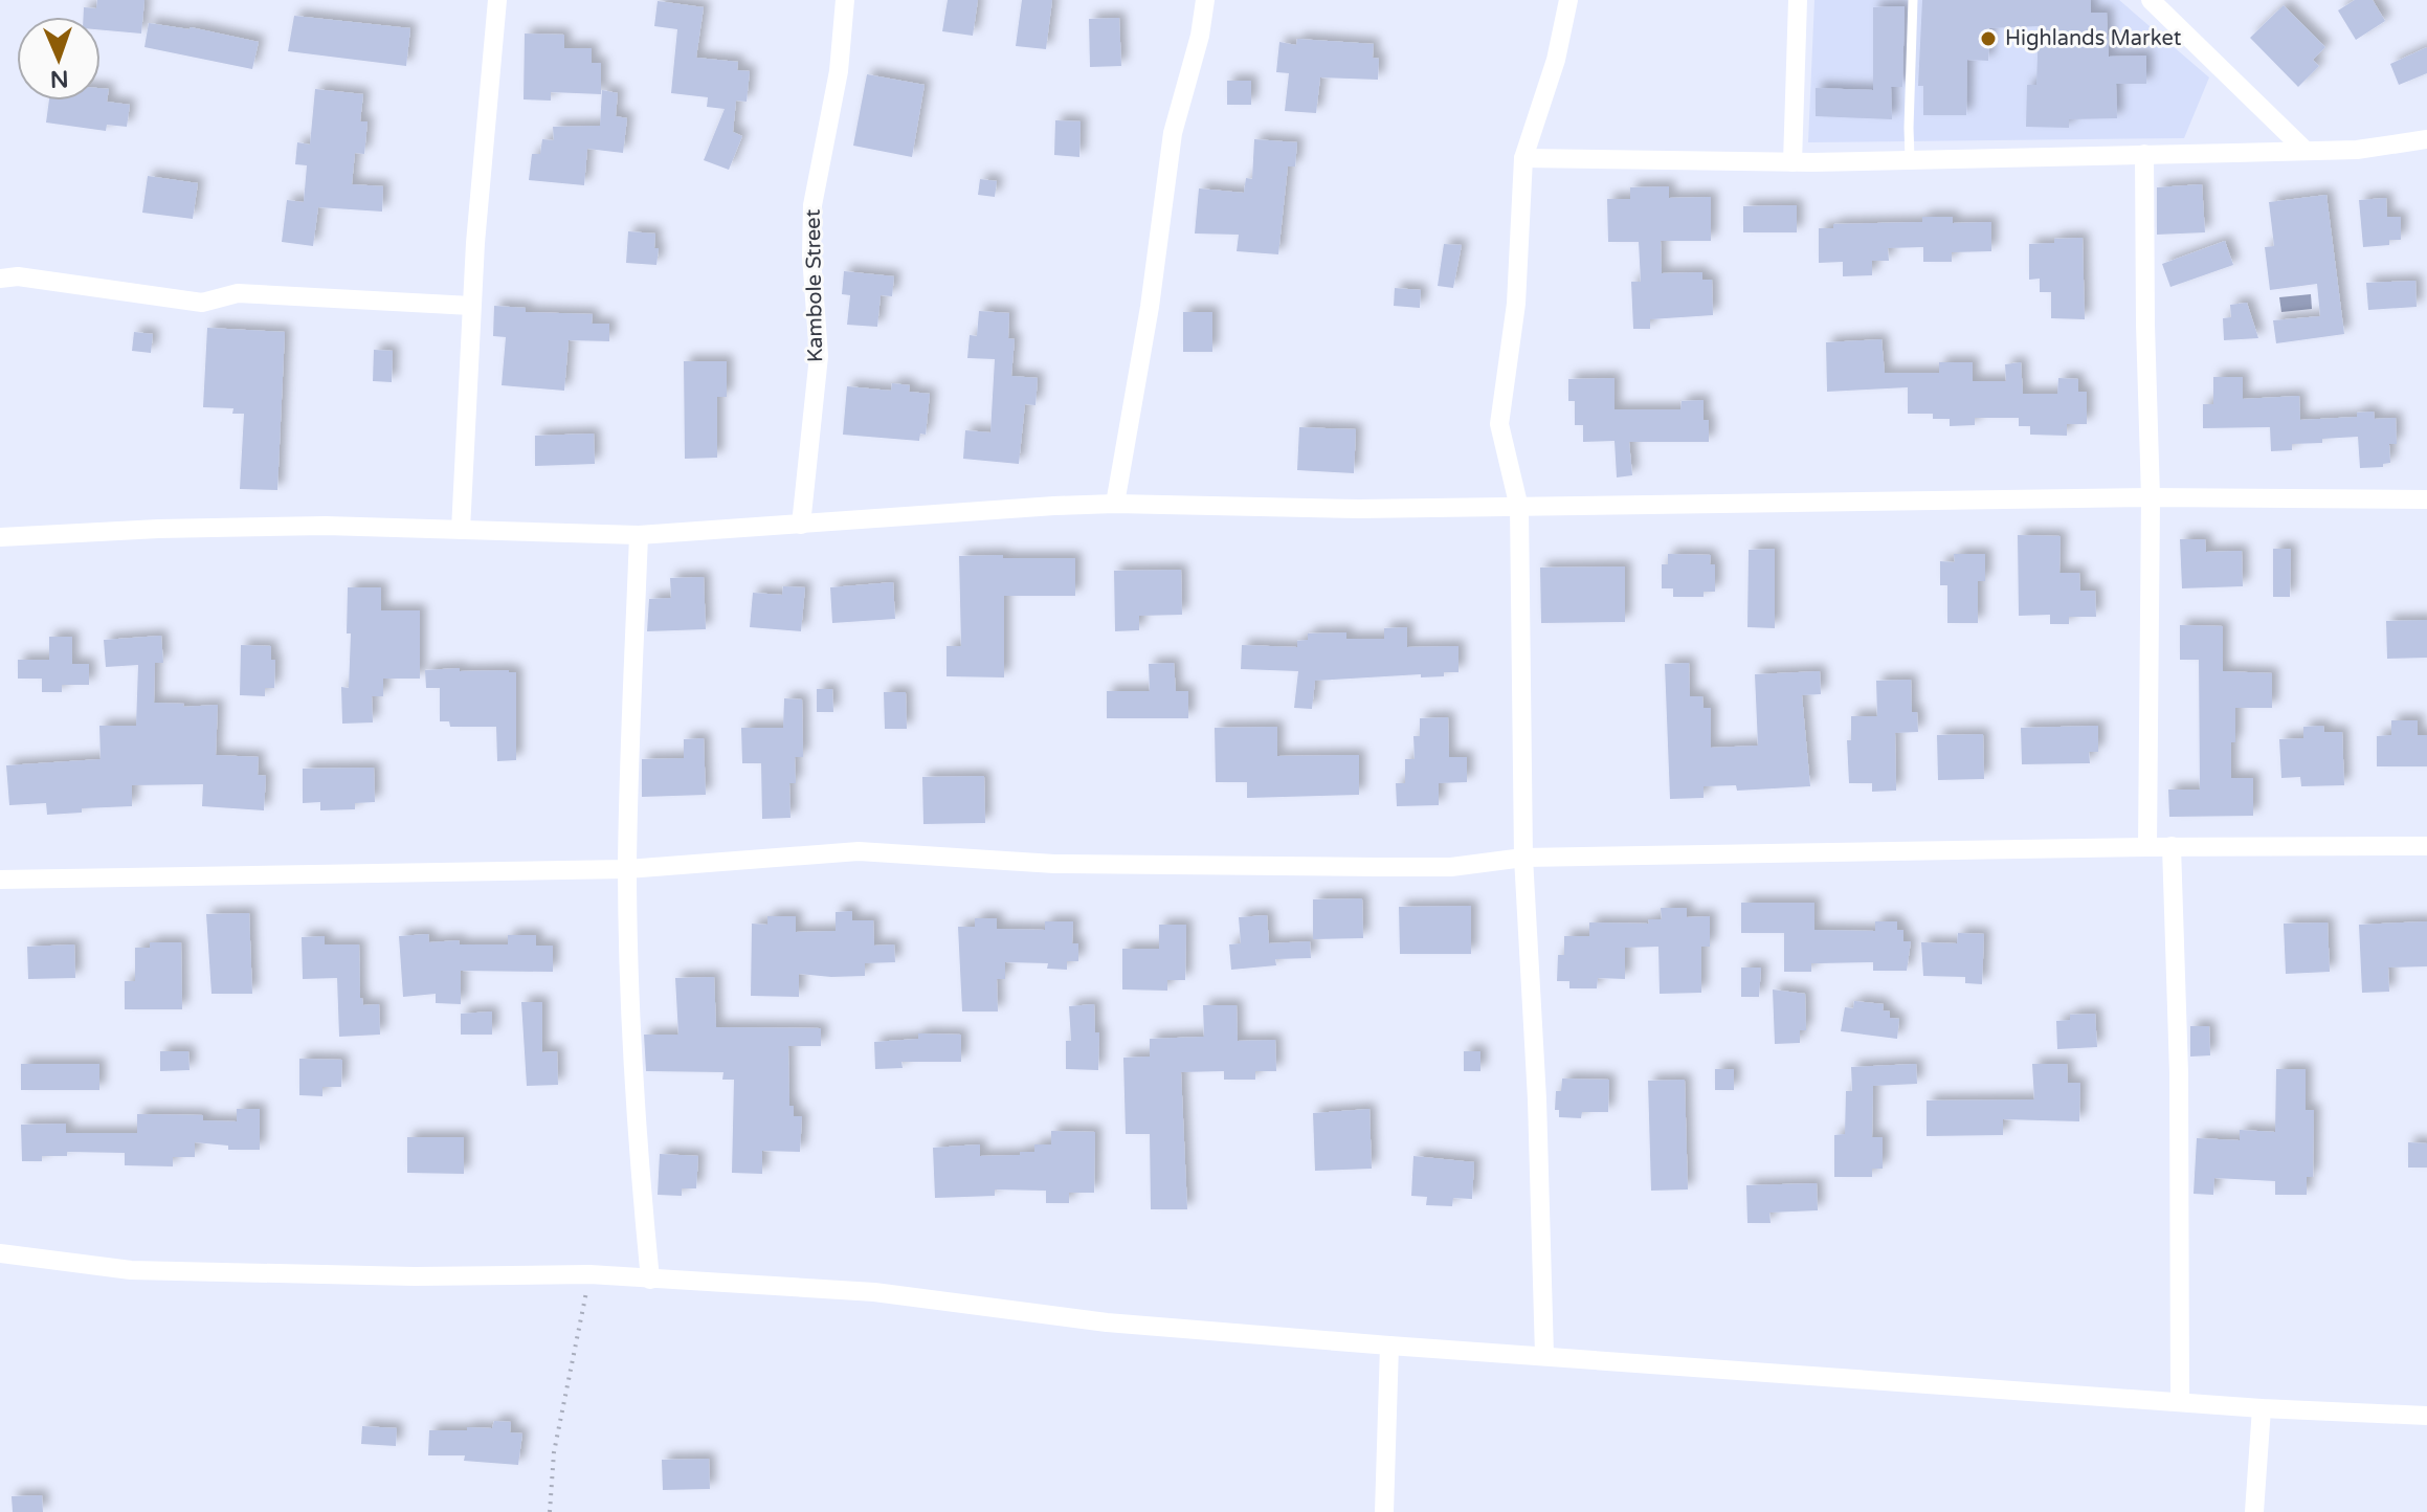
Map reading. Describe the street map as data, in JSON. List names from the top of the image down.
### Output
{
  "streets": {
    "street": ["Kambole Street"]
  },
  "places": ["Highlands Market"],
  "north": "bottom"
}
